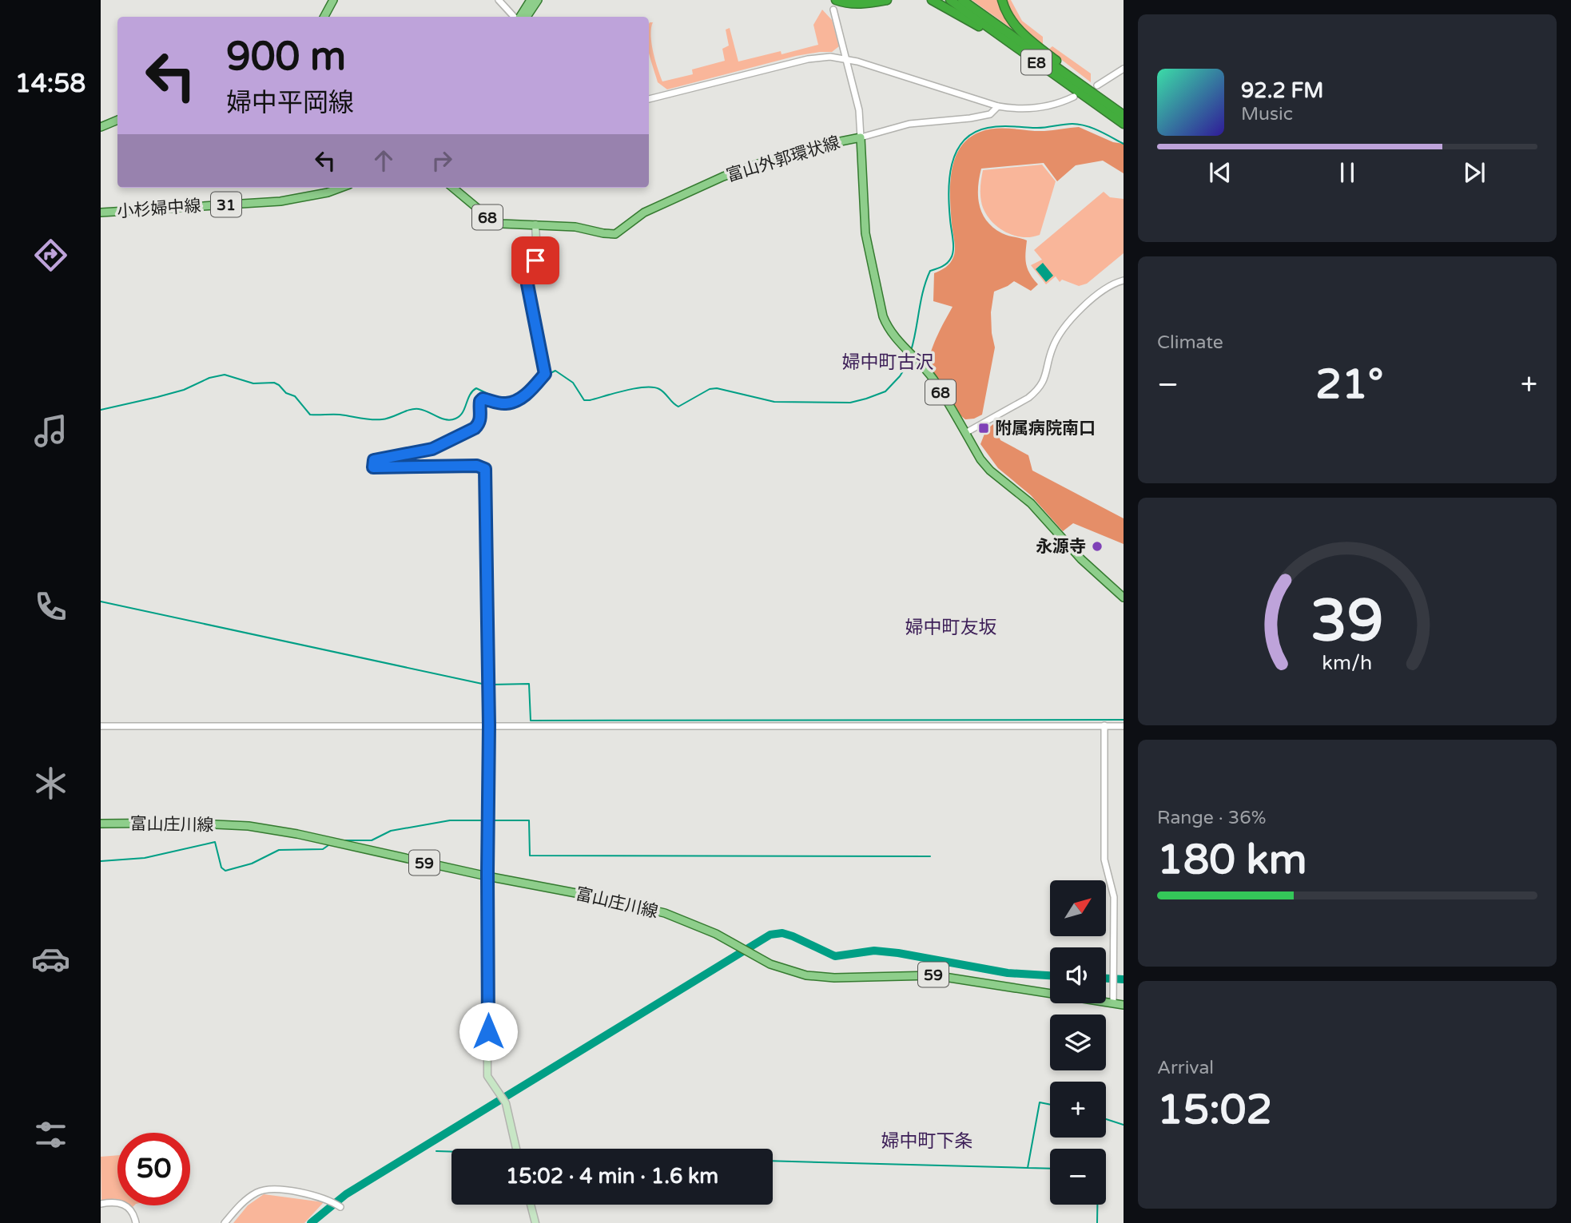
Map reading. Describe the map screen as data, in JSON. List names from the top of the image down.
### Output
{
  "streets": {
    "highway": ["E8"],
    "main road": [
      "富山外郭環状線",
      "31",
      "小杉婦中線",
      "68",
      "富山庄川線",
      "59"
    ]
  },
  "districts": ["婦中町古沢", "婦中町友坂", "婦中町下条"],
  "places": {
    "transit": ["附属病院南口"],
    "other": ["永源寺"]
  },
  "north": "top right",
  "page": {
    "tabs": "14:58",
    "turn": ["900 m", "婦中平岡線"],
    "song": ["92.2 FM", "Music"],
    "tile": [
      "Climate",
      ["Range · 36%", "180 km"],
      ["Arrival", "15:02"]
    ],
    "heat": ["−", "21°", "+"],
    "map_buttons": ["+", "−"],
    "limit": "50",
    "trip": "15:02 · 4 min · 1.6 km",
    "gauge": ["39", "km/h"]
  }
}
